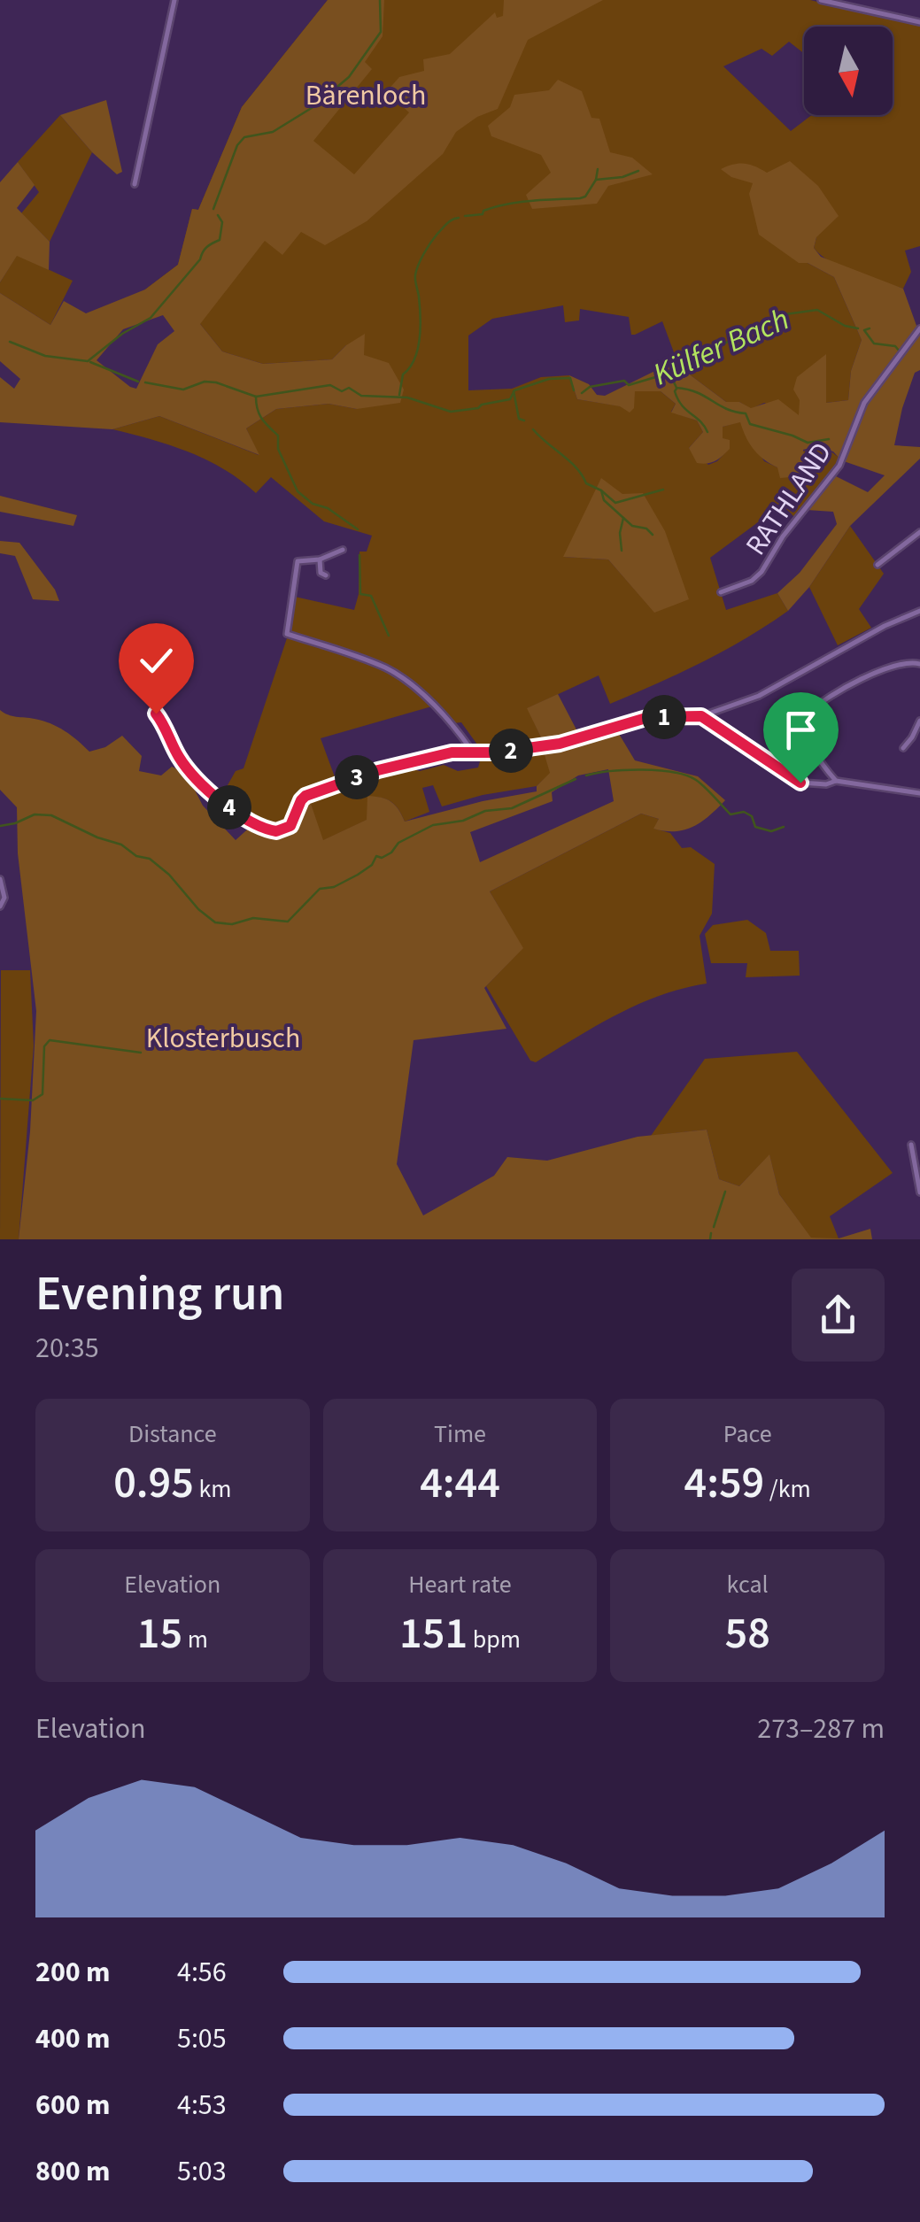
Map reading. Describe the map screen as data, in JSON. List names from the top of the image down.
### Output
{
  "streets": {
    "street": ["RATHLAND"]
  },
  "water": ["Külfer Bach"],
  "parks": ["Bärenloch", "Klosterbusch"],
  "north": "bottom",
  "page": {
    "pins": [
      "1",
      "2",
      "3",
      "4"
    ],
    "heading": ["Evening run", "20:35"],
    "stats": [
      ["Distance", "0.95 km"],
      ["Time", "4:44"],
      ["Pace", "4:59 /km"],
      ["Elevation", "15 m"],
      ["Heart rate", "151 bpm"],
      ["kcal", "58"]
    ],
    "chart": ["Elevation", "273–287 m"],
    "list": [
      {
        "name": "200 m",
        "note": "4:56"
      },
      {
        "name": "400 m",
        "note": "5:05"
      },
      {
        "name": "600 m",
        "note": "4:53"
      },
      {
        "name": "800 m",
        "note": "5:03"
      }
    ]
  }
}
